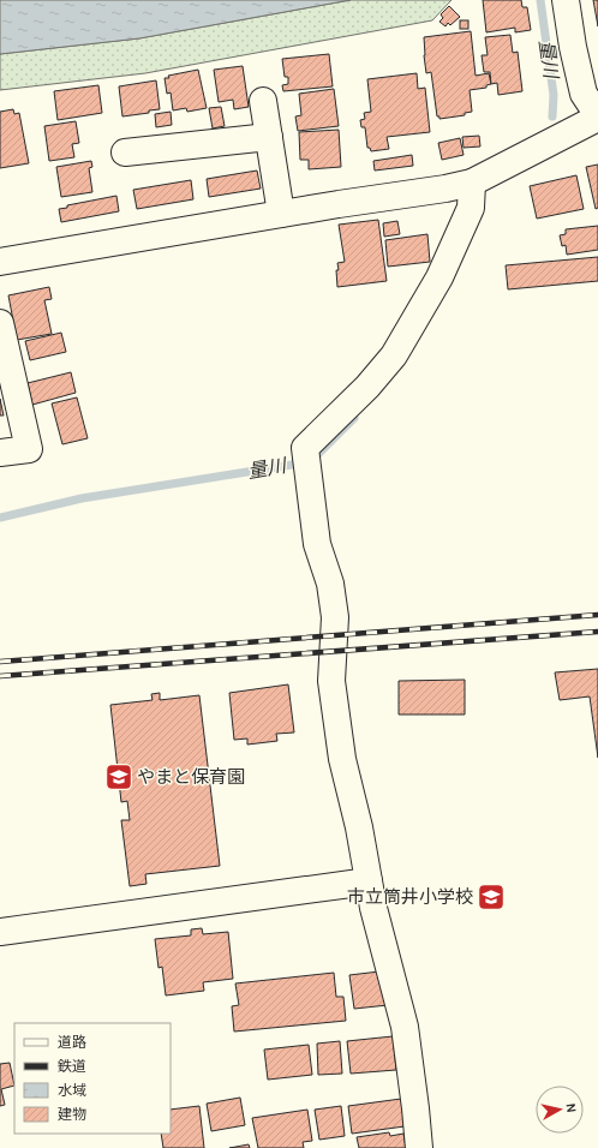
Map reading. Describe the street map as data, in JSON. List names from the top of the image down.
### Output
{
  "water": ["量川"],
  "places": {
    "school or university": ["やまと保育園", "市立筒井小学校"]
  },
  "legend": [
    "道路",
    "鉄道",
    "水域",
    "建物"
  ],
  "north": "right"
}
